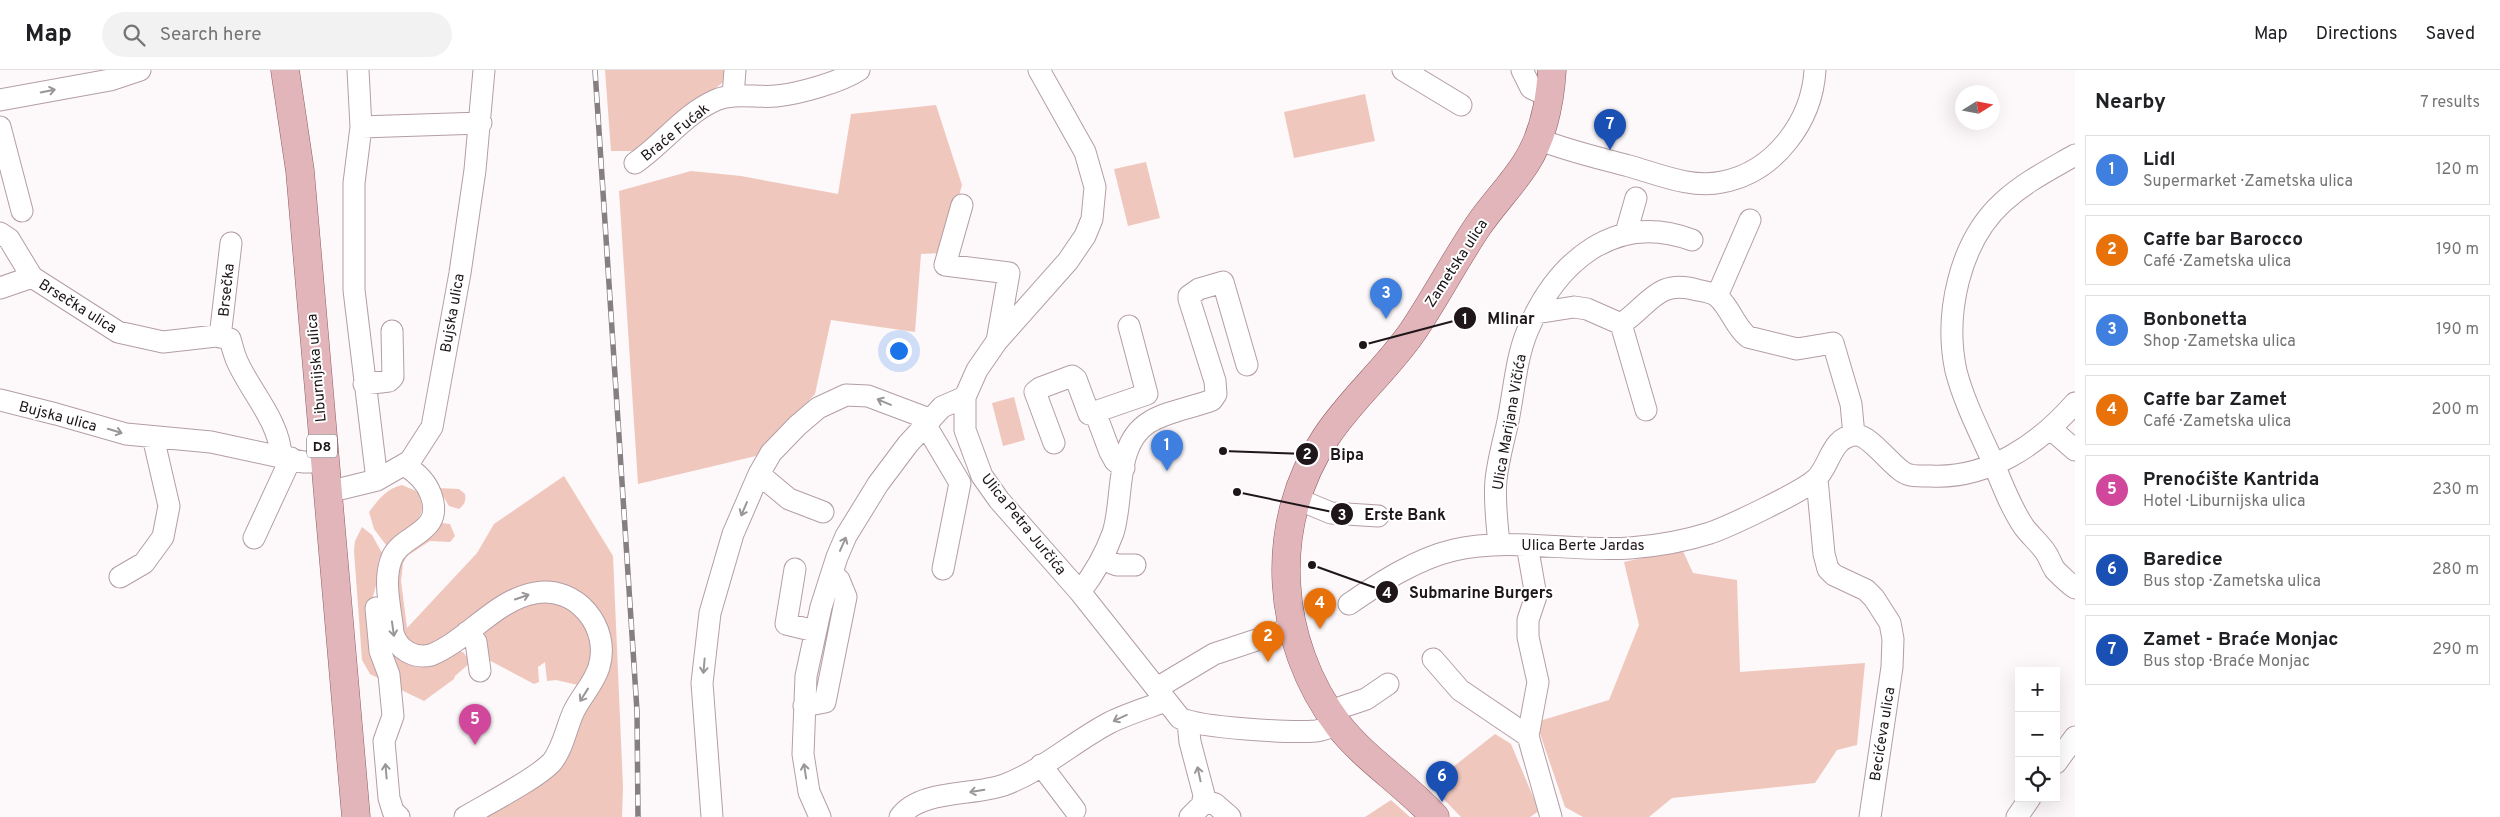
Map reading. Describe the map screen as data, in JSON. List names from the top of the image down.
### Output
{
  "streets": {
    "main road": ["Zametska ulica", "Liburnijska ulica", "D8"],
    "street": [
      "Braće Fućak",
      "Brsečka",
      "Brsečka ulica",
      "Bujska ulica",
      "Ulica Marijana Vičića",
      "Ulica Petra Jurčića",
      "Ulica Berte Jardas",
      "Becićeva ulica"
    ]
  },
  "crossings": [
    ["Brsečka", "Brsečka ulica"],
    ["Bujska ulica", "Liburnijska ulica"],
    ["Ulica Marijana Vičića", "Ulica Berte Jardas"],
    ["Ulica Berte Jardas", "Becićeva ulica"]
  ],
  "places": [
    "Mlinar",
    "Bipa",
    "Erste Bank",
    "Submarine Burgers"
  ],
  "north": "right",
  "page": {
    "header": "Map",
    "search": "Search here",
    "nav": ["Map", "Directions", "Saved"],
    "heading": ["Nearby", "7 results"],
    "pins": [
      "7",
      "3",
      "1",
      "4",
      "2",
      "5",
      "6"
    ],
    "list": [
      {
        "mark": "1",
        "name": "Lidl",
        "note": "Supermarket · Zametska ulica",
        "value": "120 m"
      },
      {
        "mark": "2",
        "name": "Caffe bar Barocco",
        "note": "Café · Zametska ulica",
        "value": "190 m"
      },
      {
        "mark": "3",
        "name": "Bonbonetta",
        "note": "Shop · Zametska ulica",
        "value": "190 m"
      },
      {
        "mark": "4",
        "name": "Caffe bar Zamet",
        "note": "Café · Zametska ulica",
        "value": "200 m"
      },
      {
        "mark": "5",
        "name": "Prenoćište Kantrida",
        "note": "Hotel · Liburnijska ulica",
        "value": "230 m"
      },
      {
        "mark": "6",
        "name": "Baredice",
        "note": "Bus stop · Zametska ulica",
        "value": "280 m"
      },
      {
        "mark": "7",
        "name": "Zamet - Braće Monjac",
        "note": "Bus stop · Braće Monjac",
        "value": "290 m"
      }
    ],
    "map_buttons": ["+", "−"]
  }
}
